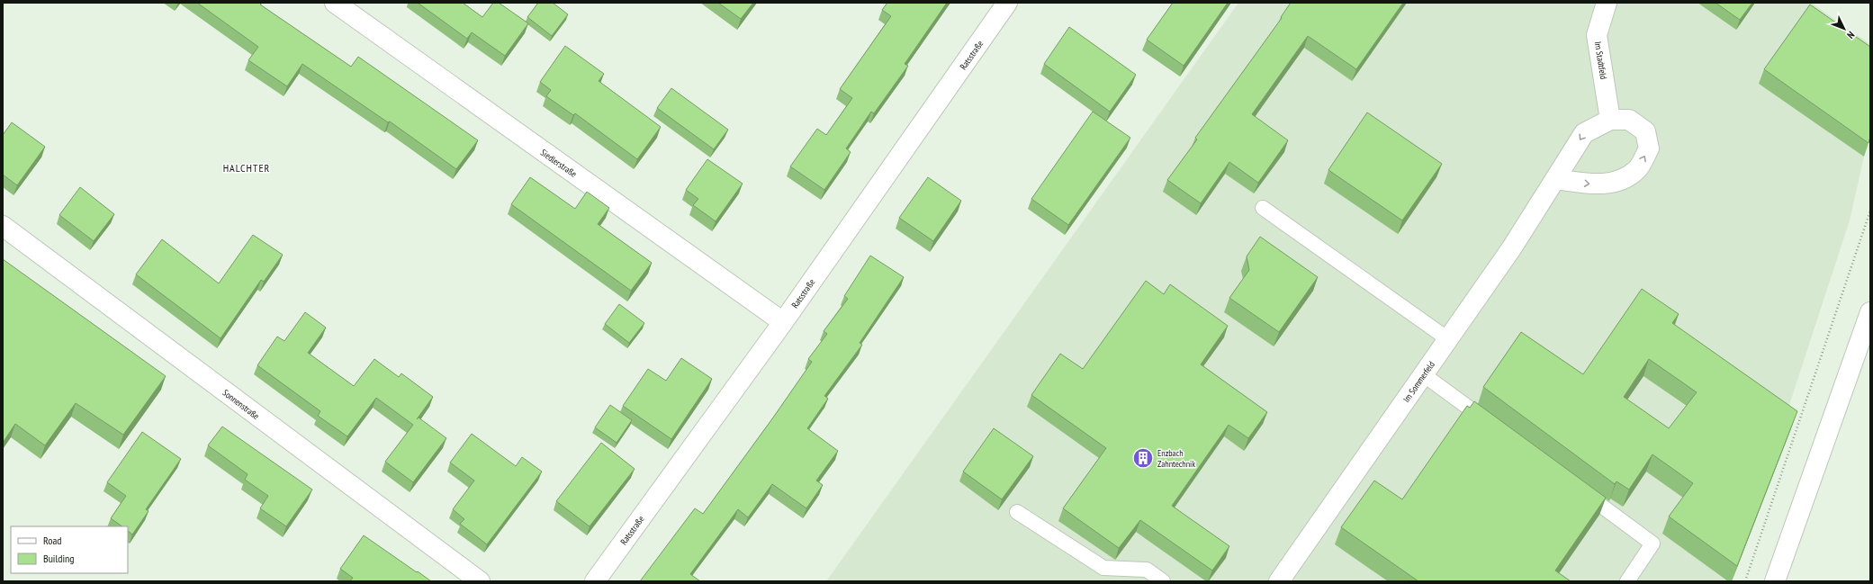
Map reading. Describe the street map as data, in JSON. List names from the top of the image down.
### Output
{
  "streets": {
    "street": [
      "Ratsstraße",
      "Im Stadtfeld",
      "Siedlerstraße",
      "Im Sommerfeld",
      "Sonnenstraße"
    ]
  },
  "crossings": [
    ["Ratsstraße", "Siedlerstraße"],
    ["Im Stadtfeld", "Im Sommerfeld"]
  ],
  "districts": ["HALCHTER"],
  "places": {
    "building": ["Enzbach Zahntechnik"]
  },
  "legend": ["Road", "Building"],
  "north": "bottom right"
}
